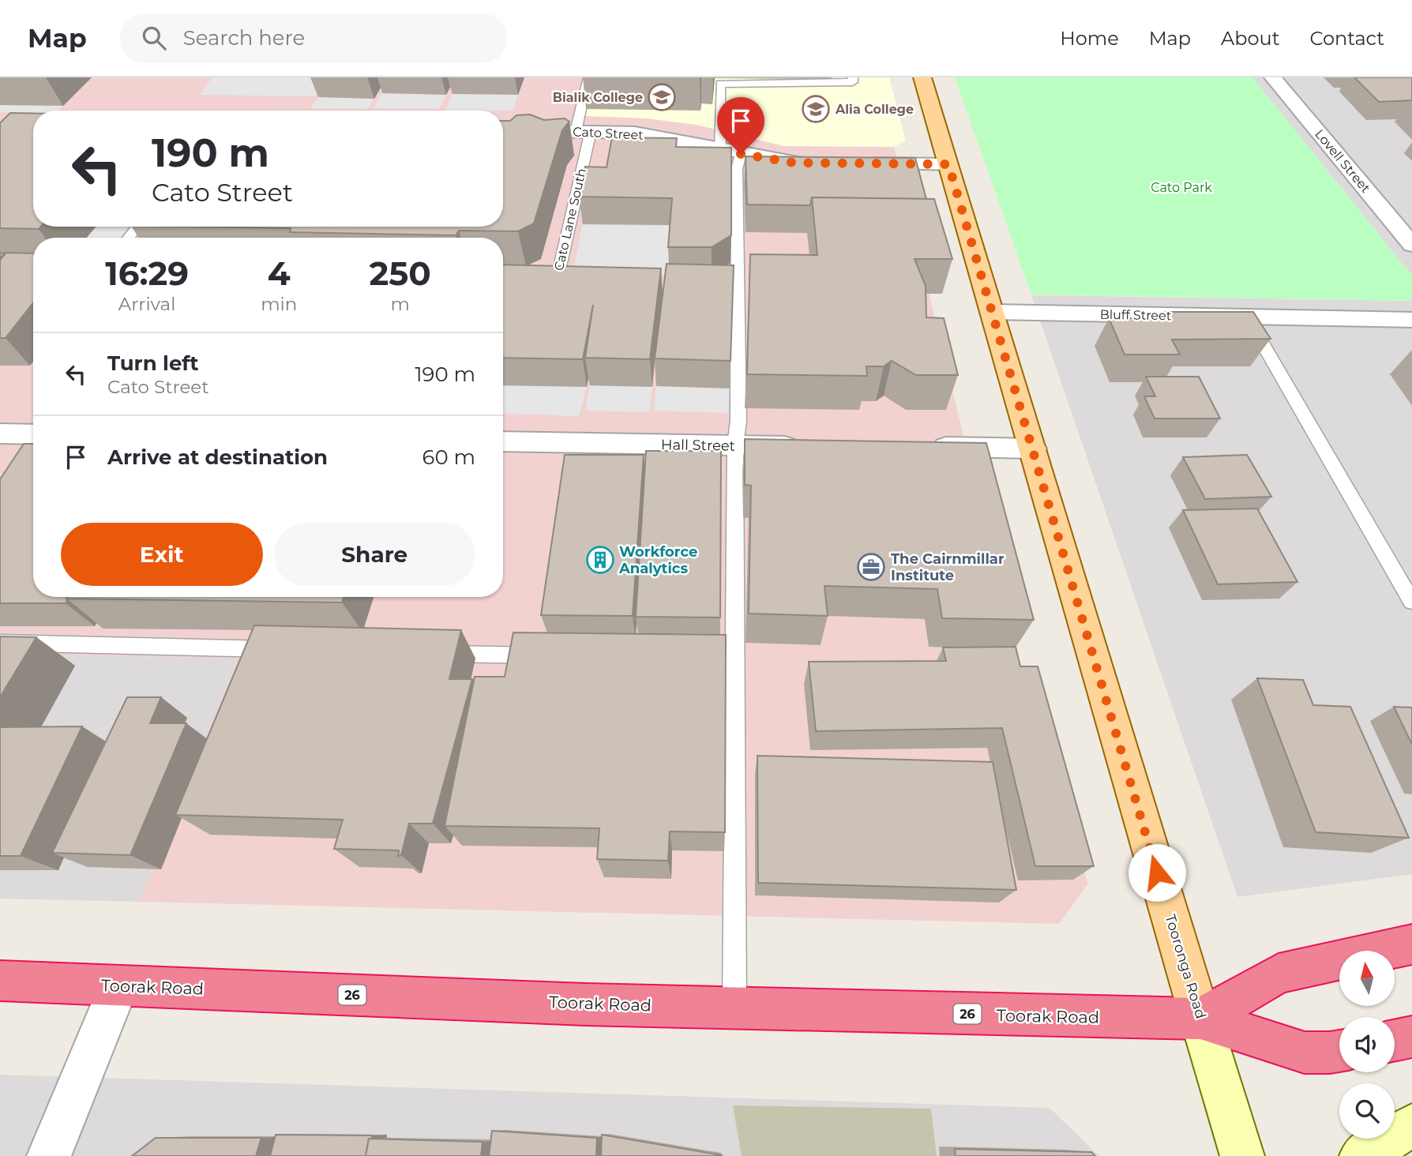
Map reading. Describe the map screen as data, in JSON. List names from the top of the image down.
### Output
{
  "streets": {
    "highway": ["Toorak Road", "26"],
    "main road": ["Tooronga Road"],
    "street": [
      "Cato Street",
      "Lovell Street",
      "Bluff Street",
      "Hall Street"
    ],
    "lane": ["Cato Lane South"]
  },
  "crossings": [
    ["Cato Street", "Cato Lane South"],
    ["Bluff Street", "Tooronga Road"],
    ["Tooronga Road", "Toorak Road"]
  ],
  "parks": ["Cato Park"],
  "places": {
    "school or university": ["Bialik College", "Alia College"],
    "building": ["Workforce Analytics"],
    "office": ["The Cairnmillar Institute"]
  },
  "north": "top",
  "page": {
    "header": "Map",
    "search": "Search here",
    "nav": [
      "Home",
      "Map",
      "About",
      "Contact"
    ],
    "turn": ["190 m", "Cato Street"],
    "eta": [
      "16:29",
      "Arrival",
      "4",
      "min",
      "250",
      "m"
    ],
    "list": [
      {
        "name": "Turn left",
        "note": "Cato Street",
        "value": "190 m"
      },
      {
        "name": "Arrive at destination",
        "value": "60 m"
      }
    ],
    "buttons": ["Exit", "Share"]
  }
}
